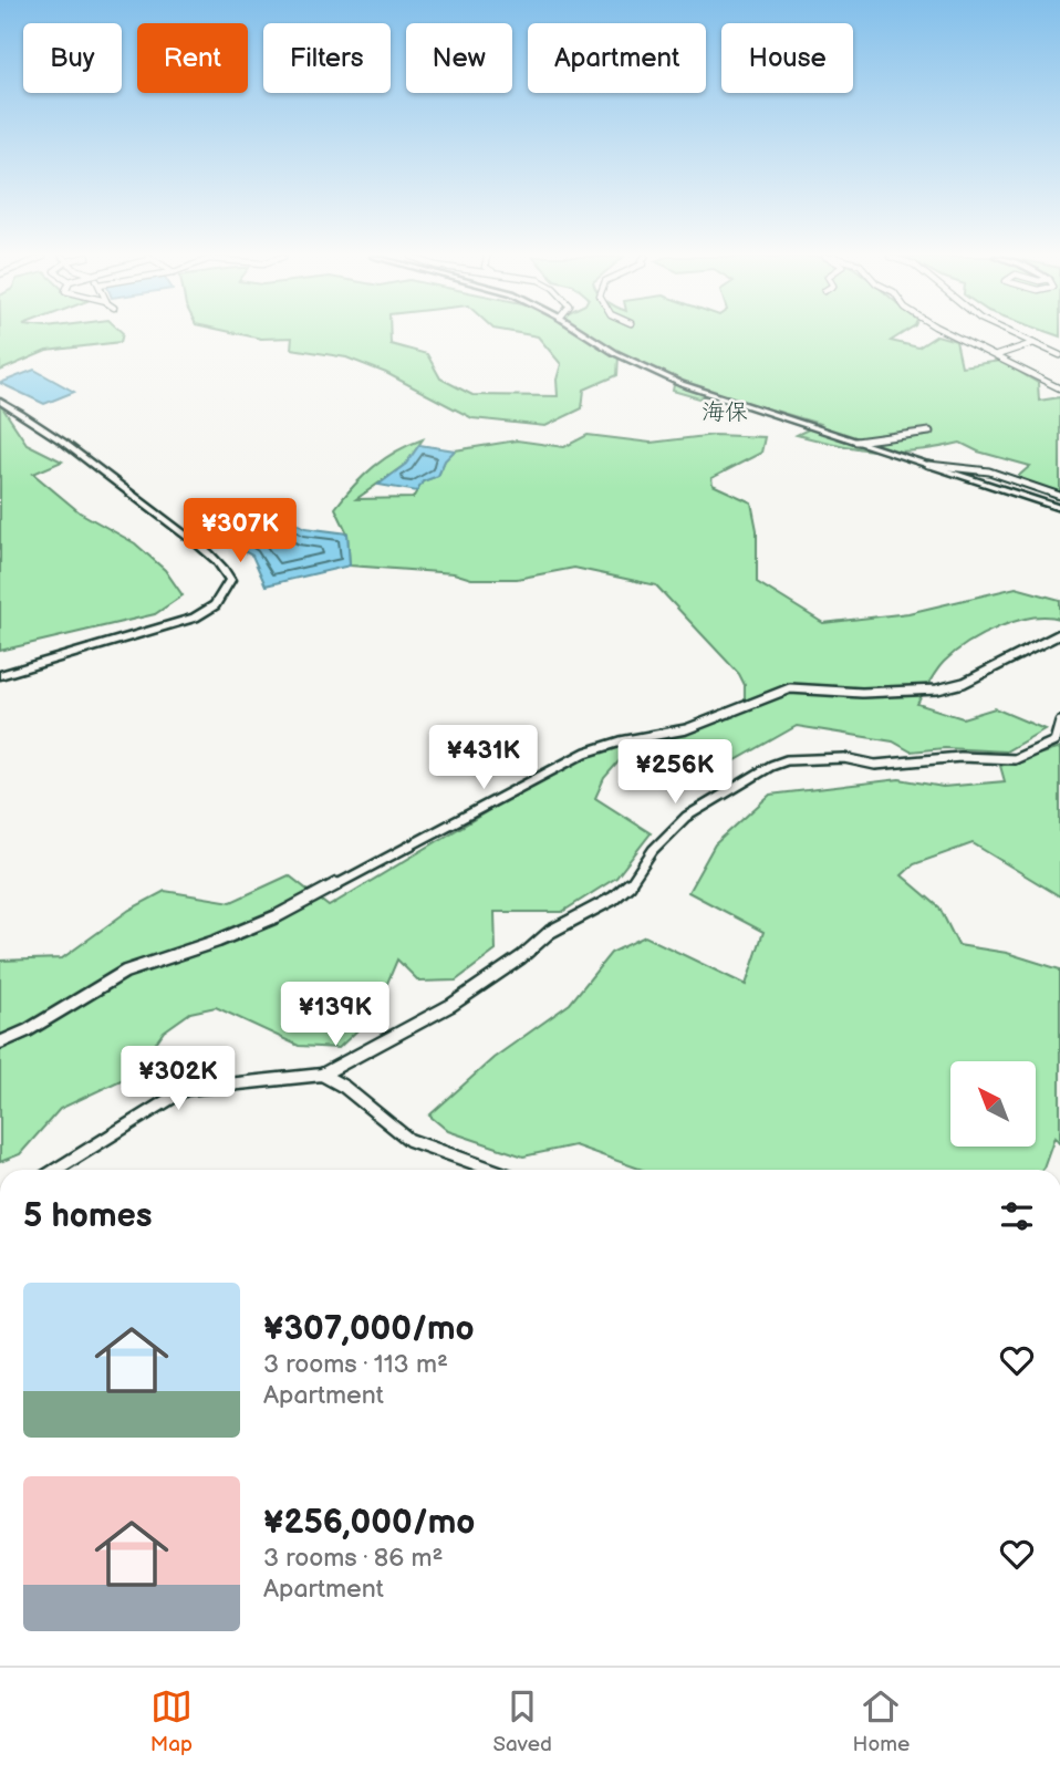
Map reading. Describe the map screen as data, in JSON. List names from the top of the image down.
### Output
{
  "districts": ["海保"],
  "north": "top left",
  "page": {
    "chip": [
      "Buy",
      "Rent",
      "Filters",
      "New",
      "Apartment",
      "House"
    ],
    "price": [
      "¥307K",
      "¥431K",
      "¥256K",
      "¥139K",
      "¥302K"
    ],
    "heading": "5 homes",
    "list": [
      {
        "name": "¥307,000/mo",
        "note": "3 rooms · 113 m² · Apartment"
      },
      {
        "name": "¥256,000/mo",
        "note": "3 rooms · 86 m² · Apartment"
      }
    ],
    "tabs": ["Map", "Saved", "Home"]
  }
}
